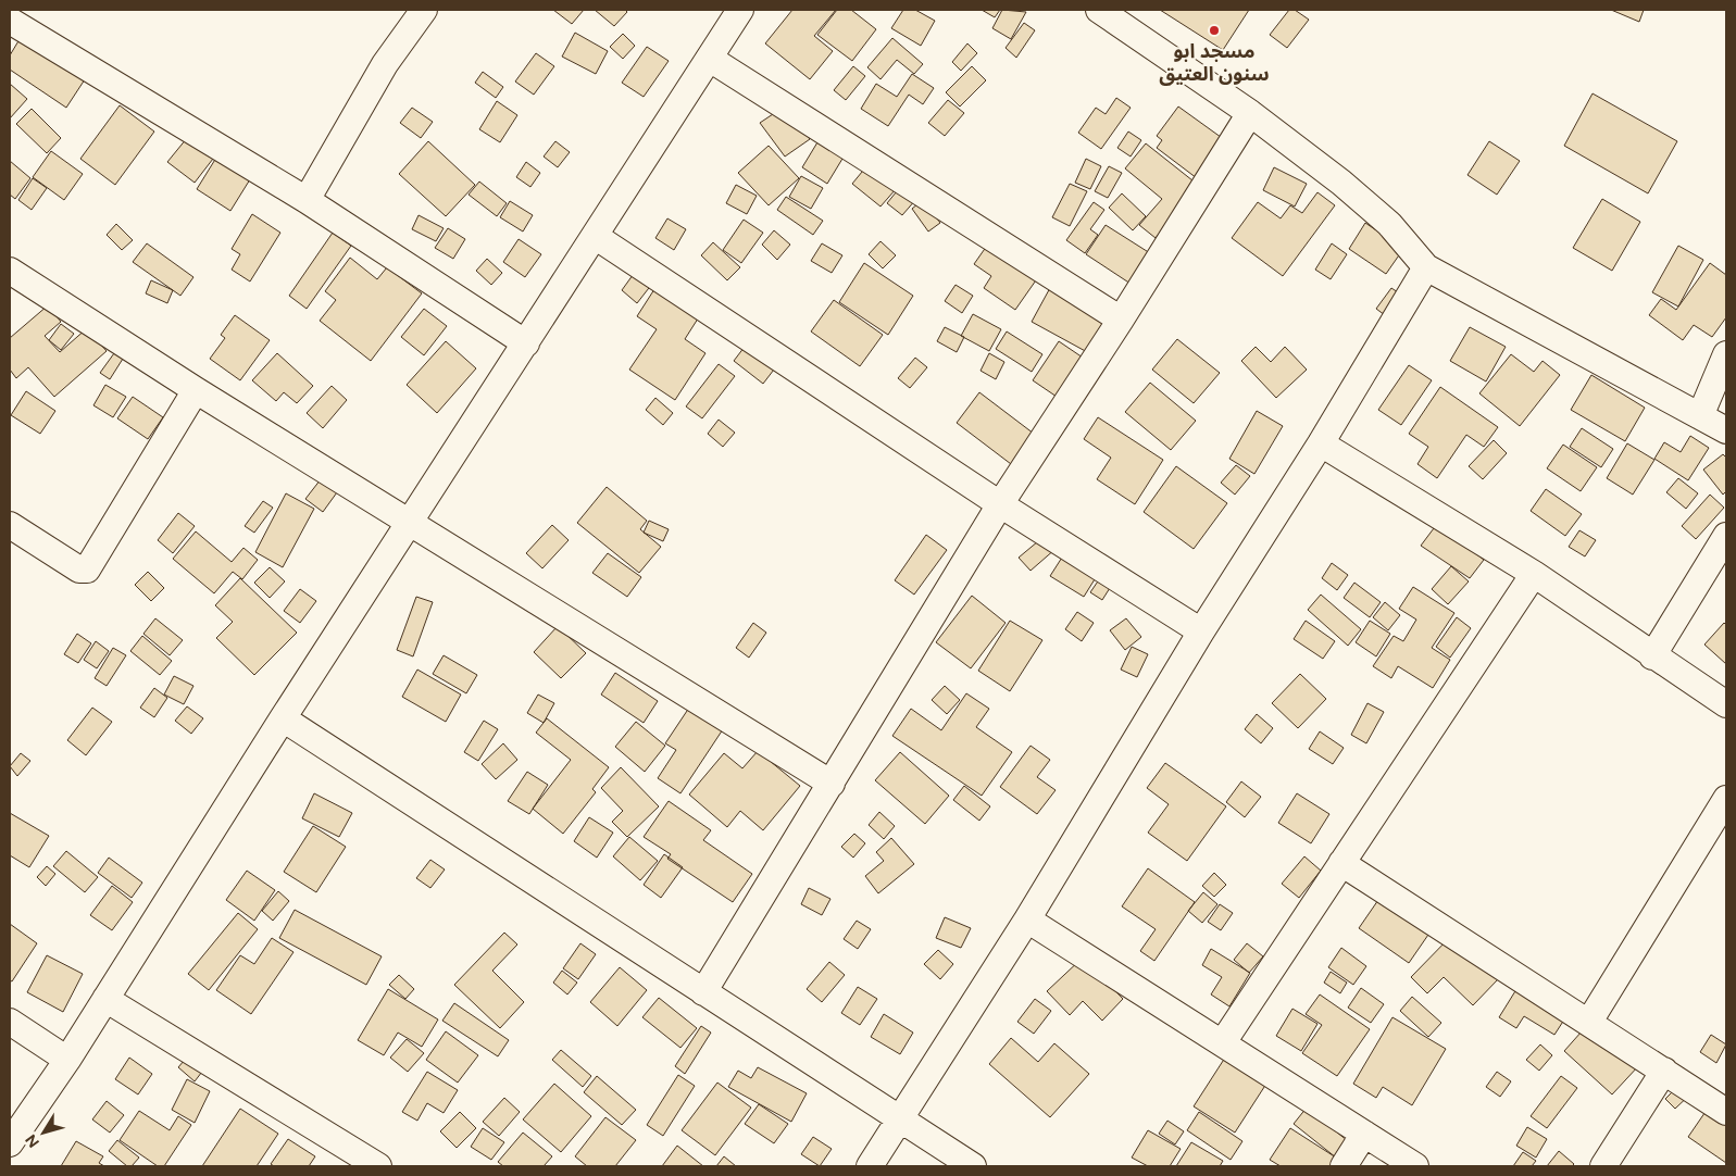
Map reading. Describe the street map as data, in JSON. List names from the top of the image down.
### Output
{
  "places": ["مسجد ابو سنون العتيق"],
  "north": "bottom left"
}
